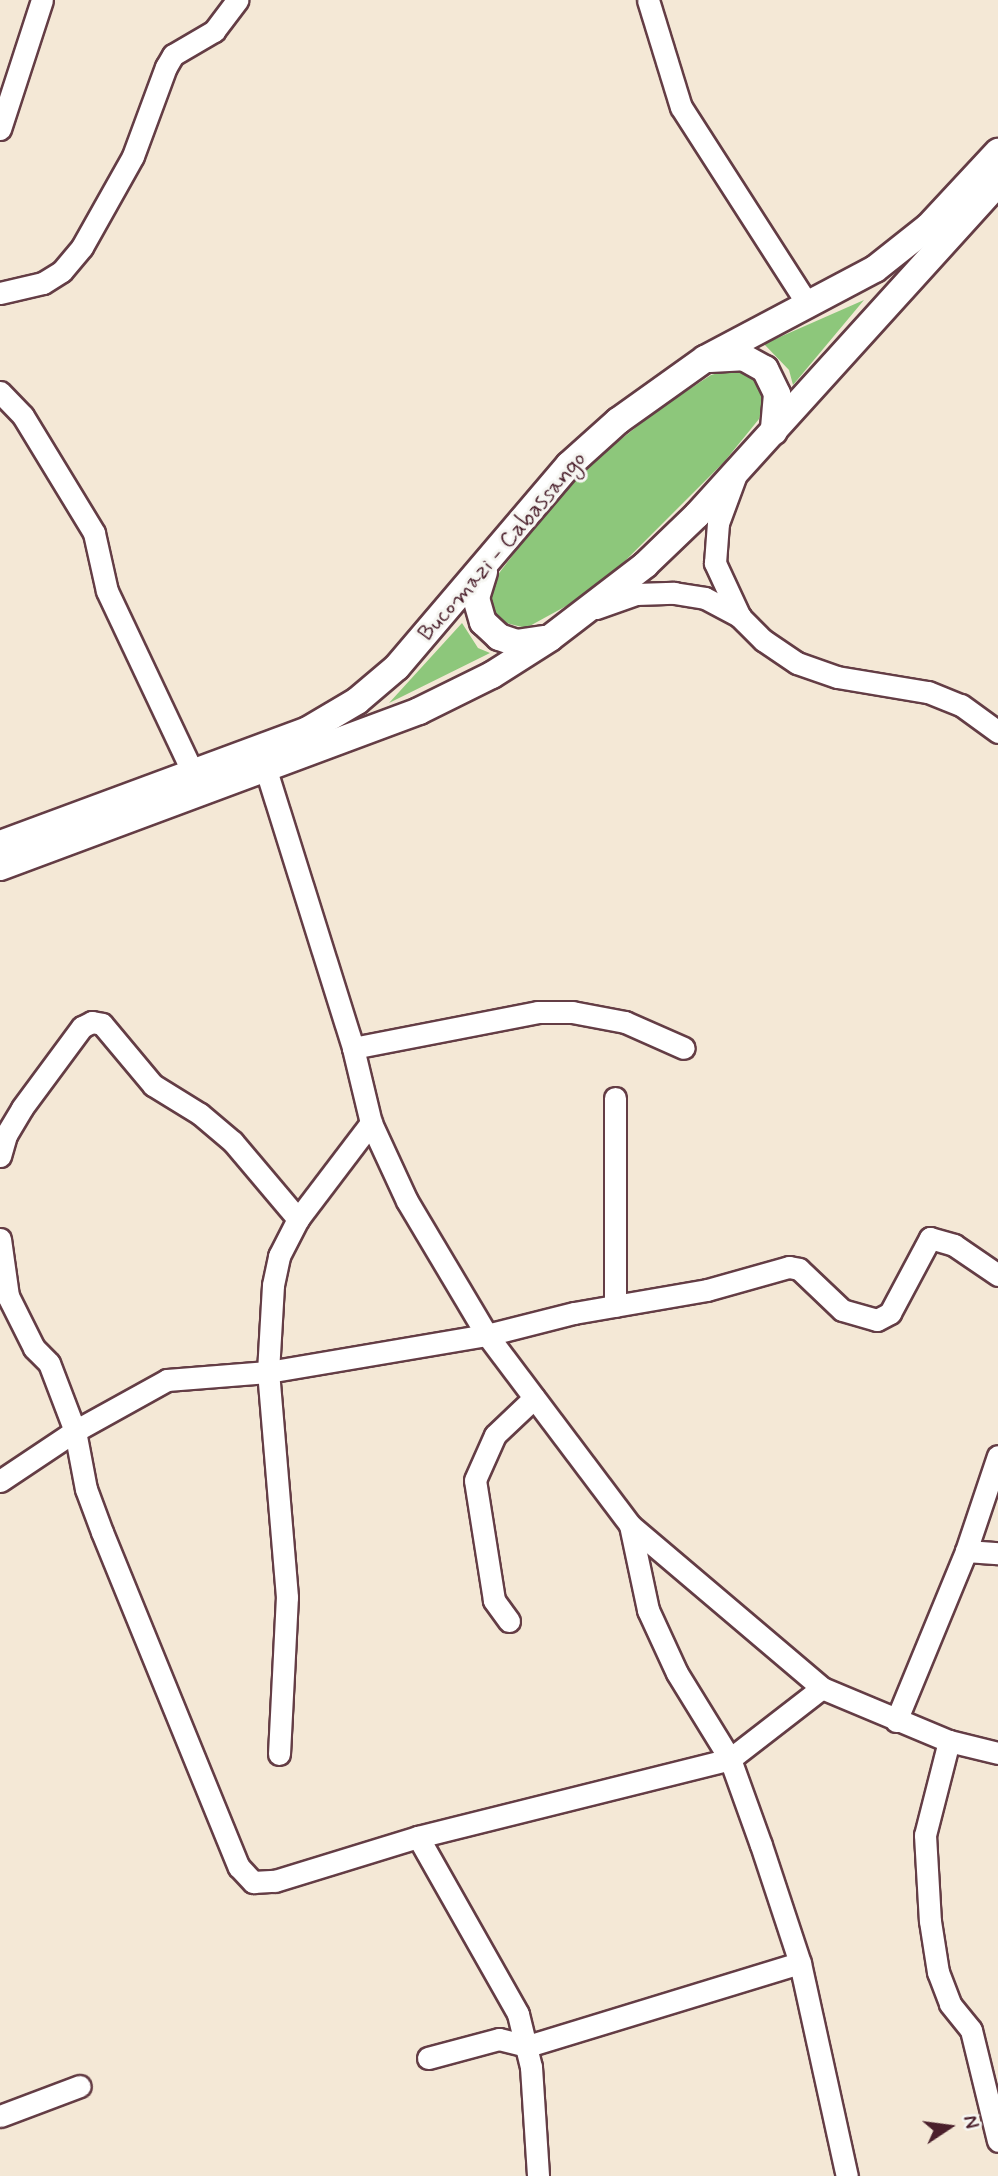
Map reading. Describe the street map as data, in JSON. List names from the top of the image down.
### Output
{
  "streets": {
    "main road": ["Bucomazi - Cabassango"]
  },
  "north": "right"
}
